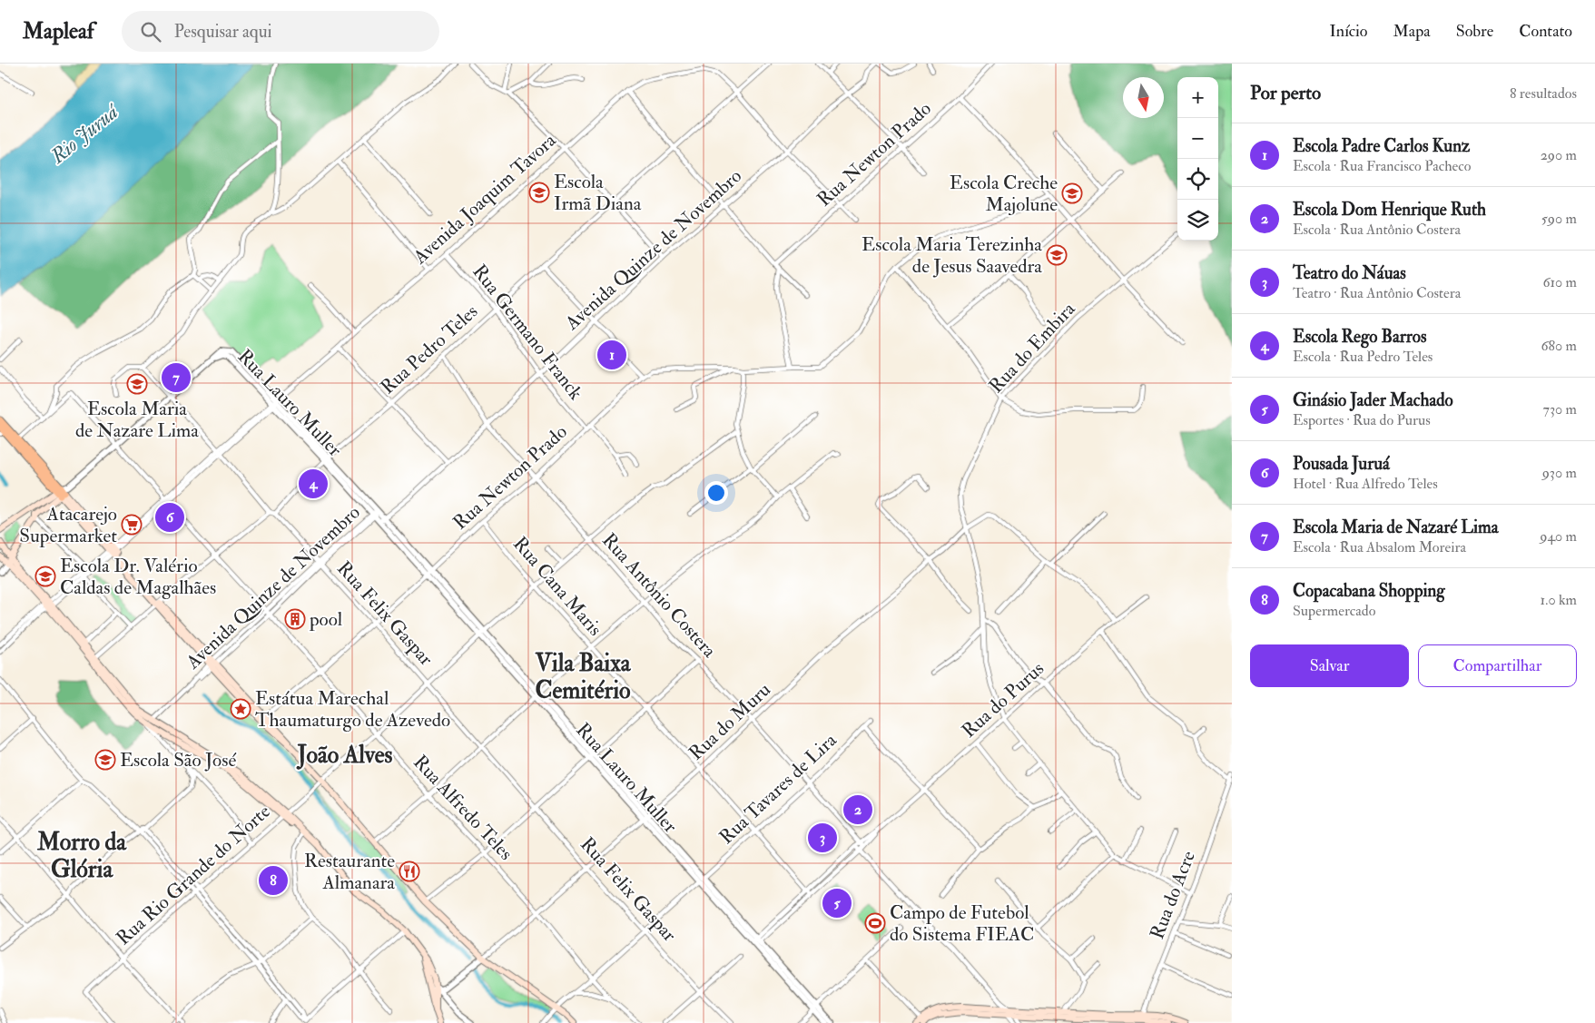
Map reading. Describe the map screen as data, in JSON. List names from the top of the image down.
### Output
{
  "streets": {
    "street": [
      "Rua Newton Prado",
      "Avenida Joaquim Tavora",
      "Avenida Quinze de Novembro",
      "Rua Germano Franck",
      "Rua do Embira",
      "Rua Pedro Teles",
      "Rua Lauro Muller",
      "Rua Cana Maris",
      "Rua Antônio Costera",
      "Rua Felix Gaspar",
      "Rua do Purus",
      "Rua do Muru",
      "Rua Tavares de Lira",
      "Rua Alfredo Teles",
      "Rua Rio Grande do Norte",
      "Rua do Acre"
    ]
  },
  "crossings": [
    ["Rua Newton Prado", "Avenida Joaquim Tavora"],
    ["Rua Newton Prado", "Rua Germano Franck"],
    ["Rua Newton Prado", "Rua Lauro Muller"],
    ["Rua Newton Prado", "Rua Cana Maris"],
    ["Rua Newton Prado", "Rua Antônio Costera"],
    ["Rua Newton Prado", "Rua Felix Gaspar"],
    ["Rua Newton Prado", "Rua Alfredo Teles"],
    ["Avenida Joaquim Tavora", "Avenida Quinze de Novembro"],
    ["Avenida Joaquim Tavora", "Rua Germano Franck"],
    ["Avenida Joaquim Tavora", "Rua Pedro Teles"],
    ["Avenida Joaquim Tavora", "Rua Lauro Muller"],
    ["Avenida Joaquim Tavora", "Rua Felix Gaspar"],
    ["Avenida Joaquim Tavora", "Rua Alfredo Teles"],
    ["Avenida Quinze de Novembro", "Rua Germano Franck"],
    ["Avenida Quinze de Novembro", "Rua Lauro Muller"],
    ["Avenida Quinze de Novembro", "Rua Antônio Costera"],
    ["Avenida Quinze de Novembro", "Rua Felix Gaspar"],
    ["Avenida Quinze de Novembro", "Rua Alfredo Teles"],
    ["Rua Germano Franck", "Rua Pedro Teles"],
    ["Rua do Embira", "Rua do Purus"],
    ["Rua do Embira", "Rua do Muru"],
    ["Rua do Embira", "Rua do Acre"],
    ["Rua Pedro Teles", "Rua Lauro Muller"],
    ["Rua Pedro Teles", "Rua Antônio Costera"],
    ["Rua Pedro Teles", "Rua Felix Gaspar"],
    ["Rua Pedro Teles", "Rua Alfredo Teles"],
    ["Rua Lauro Muller", "Rua Felix Gaspar"],
    ["Rua Lauro Muller", "Rua do Purus"],
    ["Rua Lauro Muller", "Rua do Muru"],
    ["Rua Lauro Muller", "Rua Tavares de Lira"],
    ["Rua Lauro Muller", "Rua Rio Grande do Norte"],
    ["Rua Cana Maris", "Rua do Purus"],
    ["Rua Cana Maris", "Rua do Muru"],
    ["Rua Cana Maris", "Rua Tavares de Lira"],
    ["Rua Cana Maris", "Rua Rio Grande do Norte"],
    ["Rua Antônio Costera", "Rua do Purus"],
    ["Rua Antônio Costera", "Rua do Muru"],
    ["Rua Antônio Costera", "Rua Tavares de Lira"],
    ["Rua Antônio Costera", "Rua Rio Grande do Norte"],
    ["Rua Felix Gaspar", "Rua do Muru"],
    ["Rua Felix Gaspar", "Rua Tavares de Lira"],
    ["Rua Felix Gaspar", "Rua Rio Grande do Norte"],
    ["Rua do Purus", "Rua do Muru"],
    ["Rua do Muru", "Rua Alfredo Teles"],
    ["Rua Tavares de Lira", "Rua Alfredo Teles"],
    ["Rua Alfredo Teles", "Rua Rio Grande do Norte"]
  ],
  "districts": ["Vila Baixa Cemitério", "João Alves", "Morro da Glória"],
  "water": ["Rio Juruá"],
  "places": {
    "school or university": [
      "Escola Irmã Diana",
      "Escola Creche Majolune",
      "Escola Maria Terezinha de Jesus Saavedra",
      "Escola Maria de Nazare Lima",
      "Escola Dr. Valério Caldas de Magalhães",
      "Escola São José"
    ],
    "supermarket": ["Atacarejo Supermarket"],
    "building": ["pool"],
    "place": ["Estátua Marechal Thaumaturgo de Azevedo"],
    "restaurant": ["Restaurante Almanara"],
    "sports": ["Campo de Futebol do Sistema FIEAC"]
  },
  "north": "bottom",
  "page": {
    "header": "Mapleaf",
    "search": "Pesquisar aqui",
    "nav": [
      "Início",
      "Mapa",
      "Sobre",
      "Contato"
    ],
    "heading": ["Por perto", "8 resultados"],
    "map_buttons": ["+", "−"],
    "list": [
      {
        "mark": "1",
        "name": "Escola Padre Carlos Kunz",
        "note": "Escola · Rua Francisco Pacheco",
        "value": "290 m"
      },
      {
        "mark": "2",
        "name": "Escola Dom Henrique Ruth",
        "note": "Escola · Rua Antônio Costera",
        "value": "590 m"
      },
      {
        "mark": "3",
        "name": "Teatro do Náuas",
        "note": "Teatro · Rua Antônio Costera",
        "value": "610 m"
      },
      {
        "mark": "4",
        "name": "Escola Rego Barros",
        "note": "Escola · Rua Pedro Teles",
        "value": "680 m"
      },
      {
        "mark": "5",
        "name": "Ginásio Jader Machado",
        "note": "Esportes · Rua do Purus",
        "value": "730 m"
      },
      {
        "mark": "6",
        "name": "Pousada Juruá",
        "note": "Hotel · Rua Alfredo Teles",
        "value": "930 m"
      },
      {
        "mark": "7",
        "name": "Escola Maria de Nazaré Lima",
        "note": "Escola · Rua Absalom Moreira",
        "value": "940 m"
      },
      {
        "mark": "8",
        "name": "Copacabana Shopping",
        "note": "Supermercado",
        "value": "1.0 km"
      }
    ],
    "pins": [
      "1",
      "7",
      "4",
      "6",
      "2",
      "3",
      "8",
      "5"
    ],
    "buttons": ["Salvar", "Compartilhar"]
  }
}
